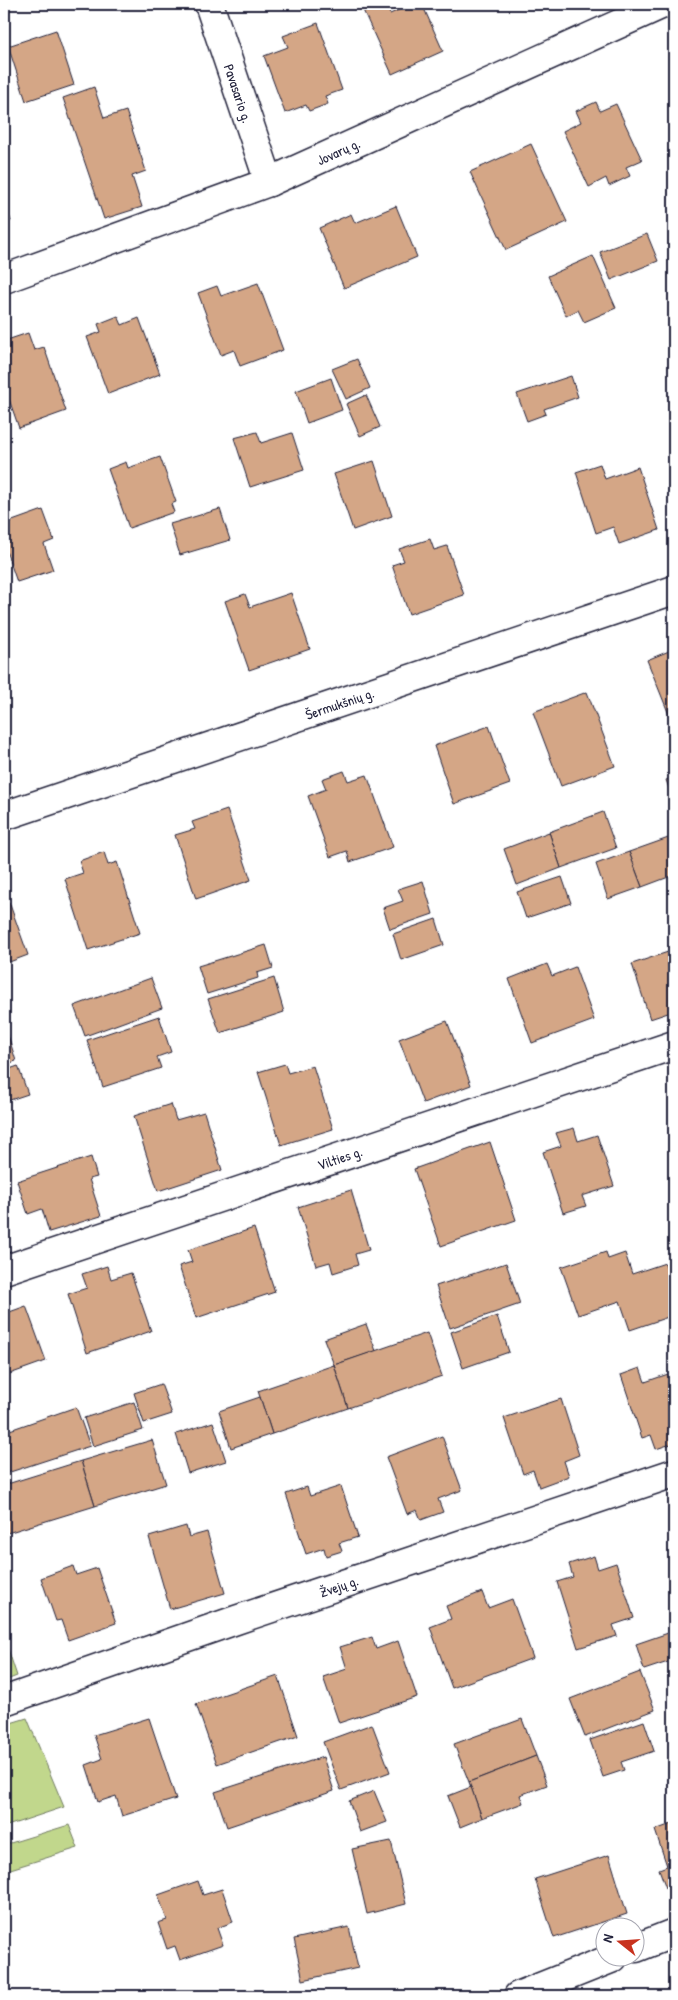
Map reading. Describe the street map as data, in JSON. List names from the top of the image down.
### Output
{
  "streets": {
    "street": [
      "Pavasario g.",
      "Jovarų g.",
      "Šermukšnių g.",
      "Vilties g.",
      "Žvejų g."
    ]
  },
  "crossings": [
    ["Pavasario g.", "Jovarų g."]
  ],
  "north": "left"
}
